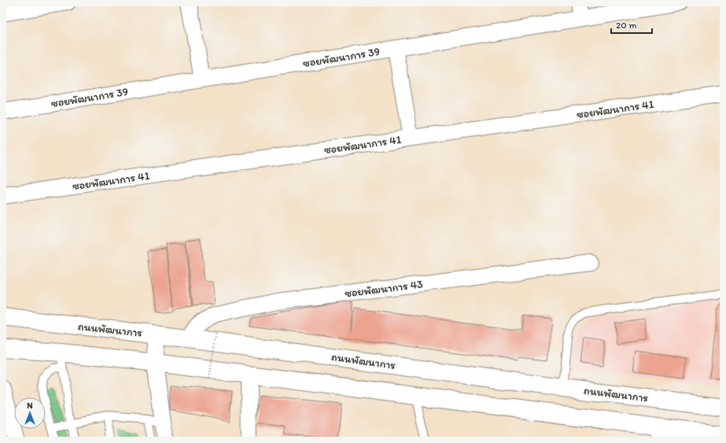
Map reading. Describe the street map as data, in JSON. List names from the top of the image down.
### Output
{
  "streets": {
    "main road": ["ถนนพัฒนาการ"],
    "street": ["ซอยพัฒนาการ 39", "ซอยพัฒนาการ 41", "ซอยพัฒนาการ 43"]
  },
  "crossings": [
    ["ซอยพัฒนาการ 43", "ถนนพัฒนาการ"]
  ],
  "scale_bar": "20 m",
  "north": "top"
}
